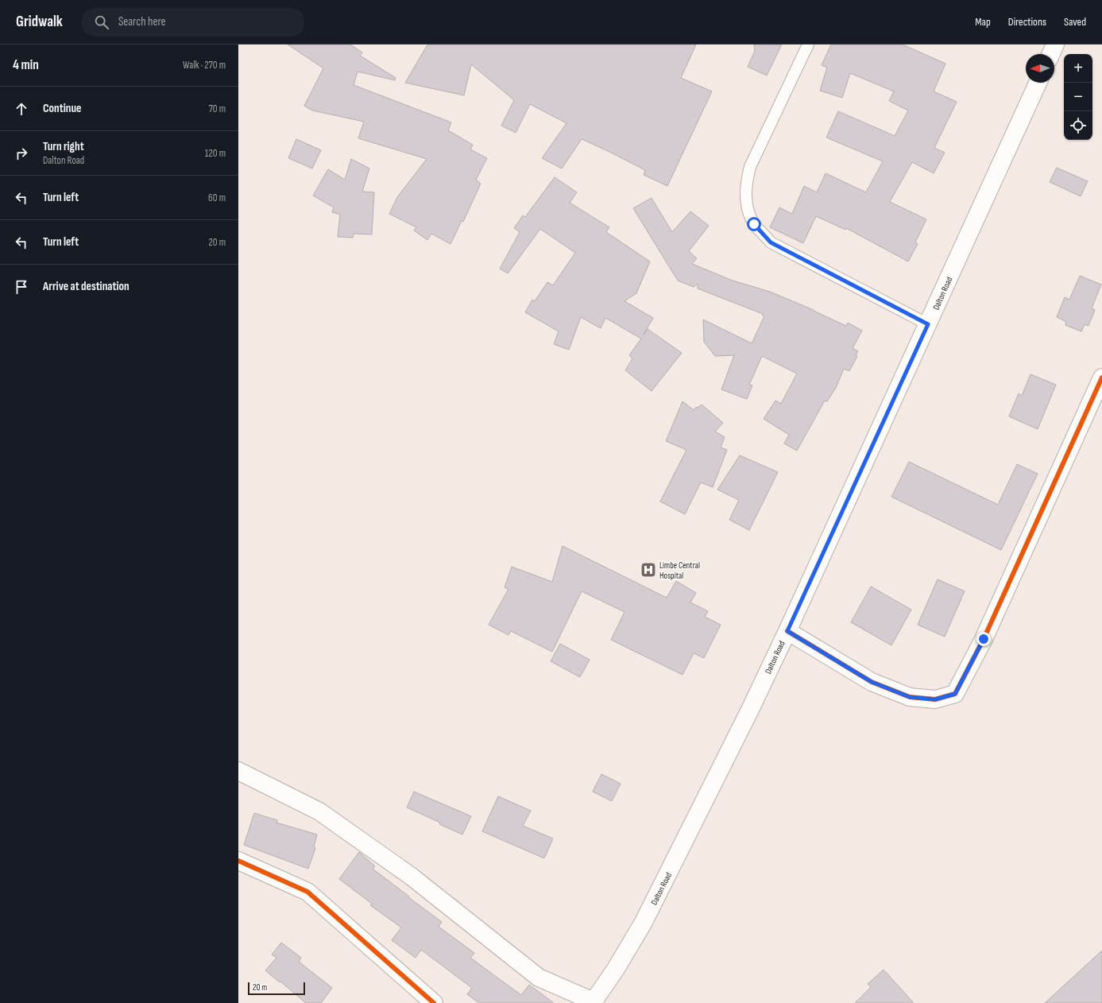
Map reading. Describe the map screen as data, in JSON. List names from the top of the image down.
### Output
{
  "streets": {
    "main road": ["Dalton Road"]
  },
  "places": {
    "hospital": ["Limbe Central Hospital"]
  },
  "scale_bar": "20 m",
  "north": "left",
  "page": {
    "header": "Gridwalk",
    "search": "Search here",
    "nav": ["Map", "Directions", "Saved"],
    "heading": ["4 min", "Walk · 270 m"],
    "map_buttons": ["+", "−"],
    "list": [
      ["Continue", "70 m"],
      ["Turn right", "Dalton Road", "120 m"],
      ["Turn left", "60 m"],
      ["Turn left", "20 m"],
      "Arrive at destination"
    ],
    "scale": "20 m"
  }
}
